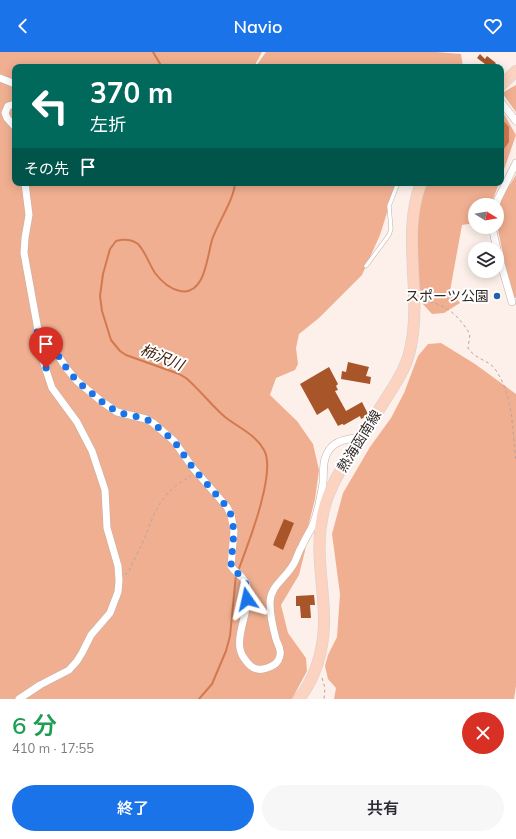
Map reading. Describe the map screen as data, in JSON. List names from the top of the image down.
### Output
{
  "streets": {
    "main road": ["熱海函南線"]
  },
  "water": ["柿沢川"],
  "places": ["スポーツ公園"],
  "north": "right",
  "page": {
    "header": "Navio",
    "turn": ["370 m", "左折"],
    "then": "その先",
    "heading": ["6 分", "410 m · 17:55"],
    "buttons": ["終了", "共有"]
  }
}
